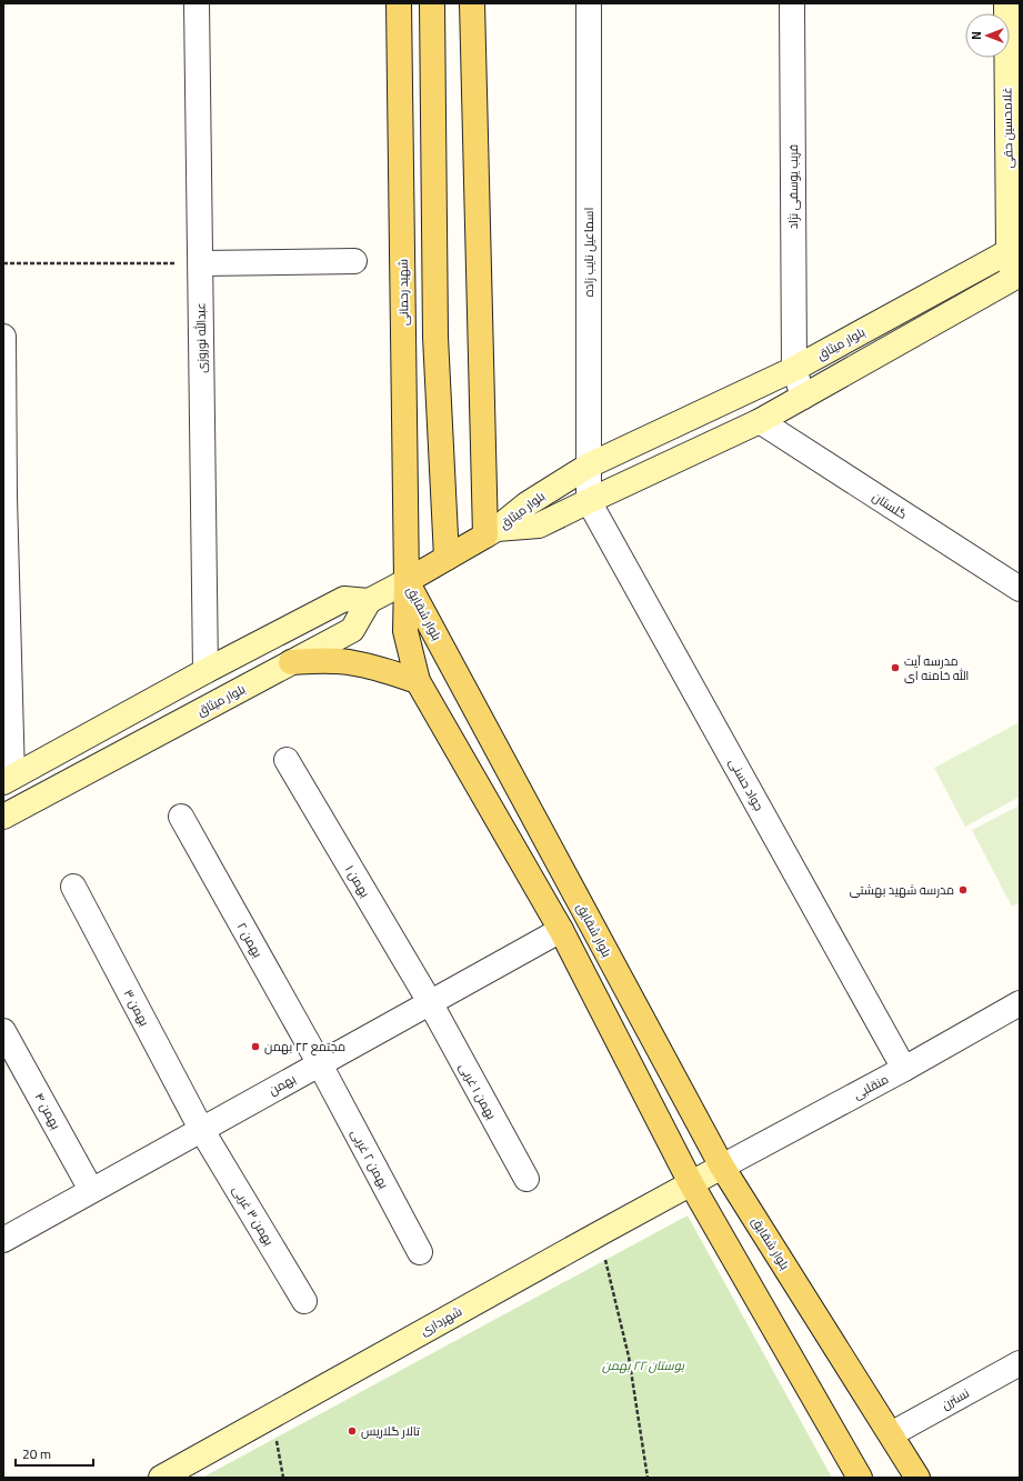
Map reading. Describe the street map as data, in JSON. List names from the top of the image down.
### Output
{
  "streets": {
    "main road": [
      "غلامحسین حقی",
      "شهید رحمانی",
      "بلوار میثاق",
      "بلوار شقایق",
      "شهرداری"
    ],
    "street": [
      "فریب یوسفی نژاد",
      "اسماعیل نایب زاده",
      "عبدالله نوروزی",
      "گلستان",
      "جواد حسنی",
      "بهمن ۱",
      "بهمن ۲",
      "بهمن ۳",
      "بهمن",
      "منقلبی",
      "بهمن ۱ غربی",
      "بهمن ۴",
      "بهمن ۲ غربی",
      "بهمن ۳ غربی",
      "نسترن"
    ]
  },
  "crossings": [
    ["غلامحسین حقی", "بلوار میثاق"],
    ["فریب یوسفی نژاد", "بلوار میثاق"],
    ["اسماعیل نایب زاده", "بلوار میثاق"],
    ["اسماعیل نایب زاده", "جواد حسنی"],
    ["شهید رحمانی", "بلوار شقایق"],
    ["بلوار میثاق", "گلستان"],
    ["بلوار میثاق", "جواد حسنی"],
    ["بلوار شقایق", "بهمن"],
    ["بلوار شقایق", "منقلبی"],
    ["بلوار شقایق", "شهرداری"],
    ["بلوار شقایق", "نسترن"],
    ["جواد حسنی", "منقلبی"],
    ["بهمن ۱", "بهمن"],
    ["بهمن ۱", "بهمن ۱ غربی"],
    ["بهمن ۲", "بهمن"],
    ["بهمن ۲", "بهمن ۲ غربی"],
    ["بهمن ۳", "بهمن"],
    ["بهمن ۳", "بهمن ۳ غربی"],
    ["بهمن", "بهمن ۱ غربی"],
    ["بهمن", "بهمن ۴"],
    ["بهمن", "بهمن ۲ غربی"],
    ["بهمن", "بهمن ۳ غربی"],
    ["منقلبی", "شهرداری"]
  ],
  "parks": ["بوستان ۲۲ بهمن"],
  "places": [
    "مدرسه آیت الله خامنه ای",
    "مدرسه شهید بهشتی",
    "مجتمع ۲۲ بهمن",
    "تالار گلاریس"
  ],
  "scale_bar": "20 m",
  "north": "left"
}
